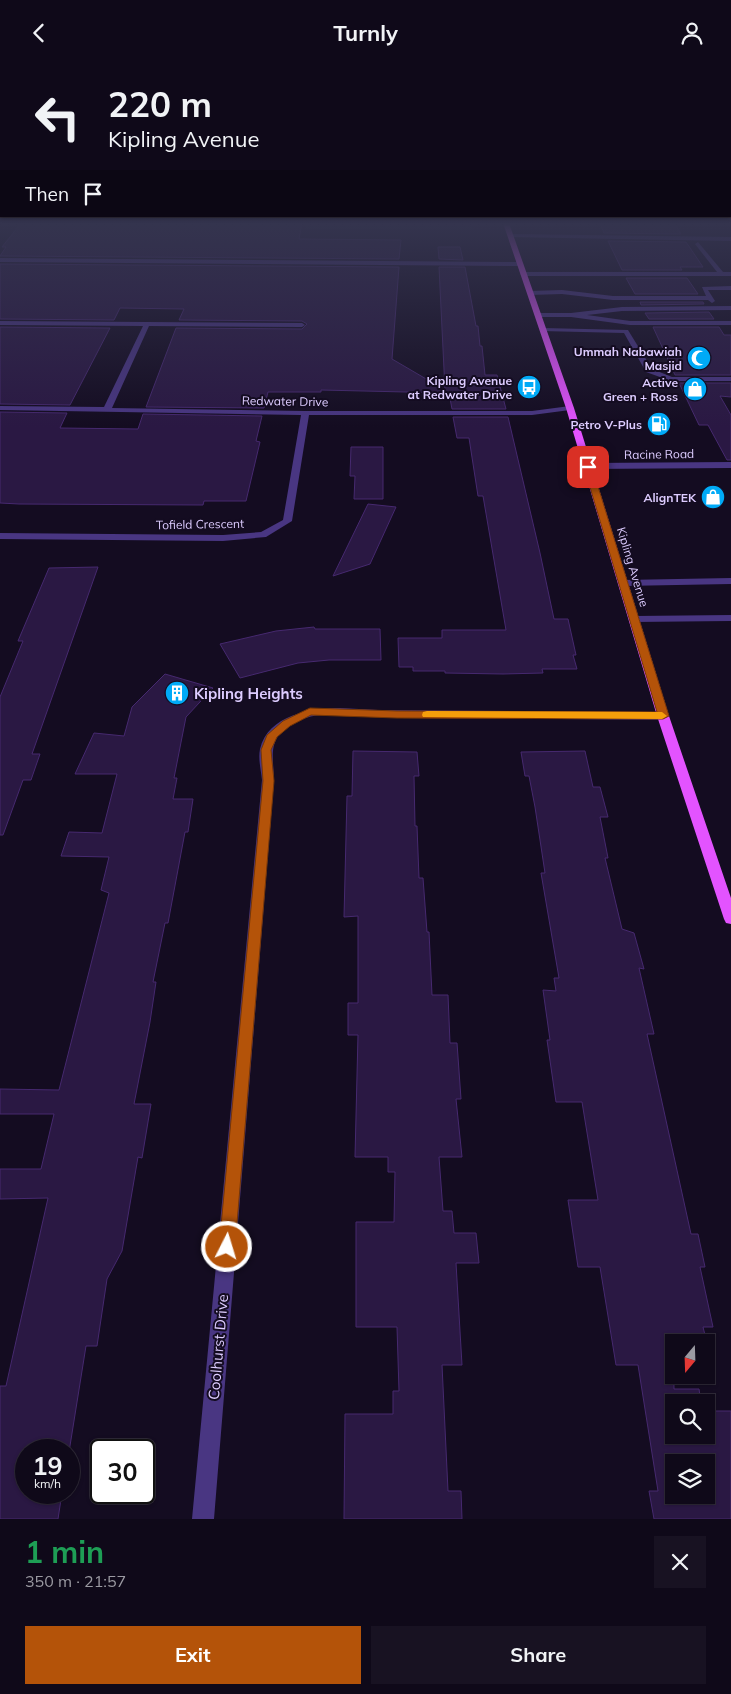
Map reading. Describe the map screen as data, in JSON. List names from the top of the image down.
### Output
{
  "streets": {
    "main road": ["Kipling Avenue"],
    "street": [
      "Redwater Drive",
      "Racine Road",
      "Tofield Crescent",
      "Coolhurst Drive"
    ]
  },
  "crossings": [
    ["Redwater Drive", "Tofield Crescent"],
    ["Redwater Drive", "Kipling Avenue"],
    ["Racine Road", "Kipling Avenue"],
    ["Kipling Avenue", "Coolhurst Drive"]
  ],
  "places": {
    "mosque": ["Ummah Nabawiah Masjid"],
    "bus stop": ["Kipling Avenue at Redwater Drive"],
    "shop": ["Active Green + Ross", "AlignTEK"],
    "fuel station": ["Petro V-Plus"],
    "building": ["Kipling Heights"]
  },
  "north": "bottom",
  "page": {
    "header": "Turnly",
    "turn": ["220 m", "Kipling Avenue"],
    "then": "Then",
    "speed": "19 km/h",
    "limit": "30",
    "heading": ["1 min", "350 m · 21:57"],
    "buttons": ["Exit", "Share"]
  }
}
